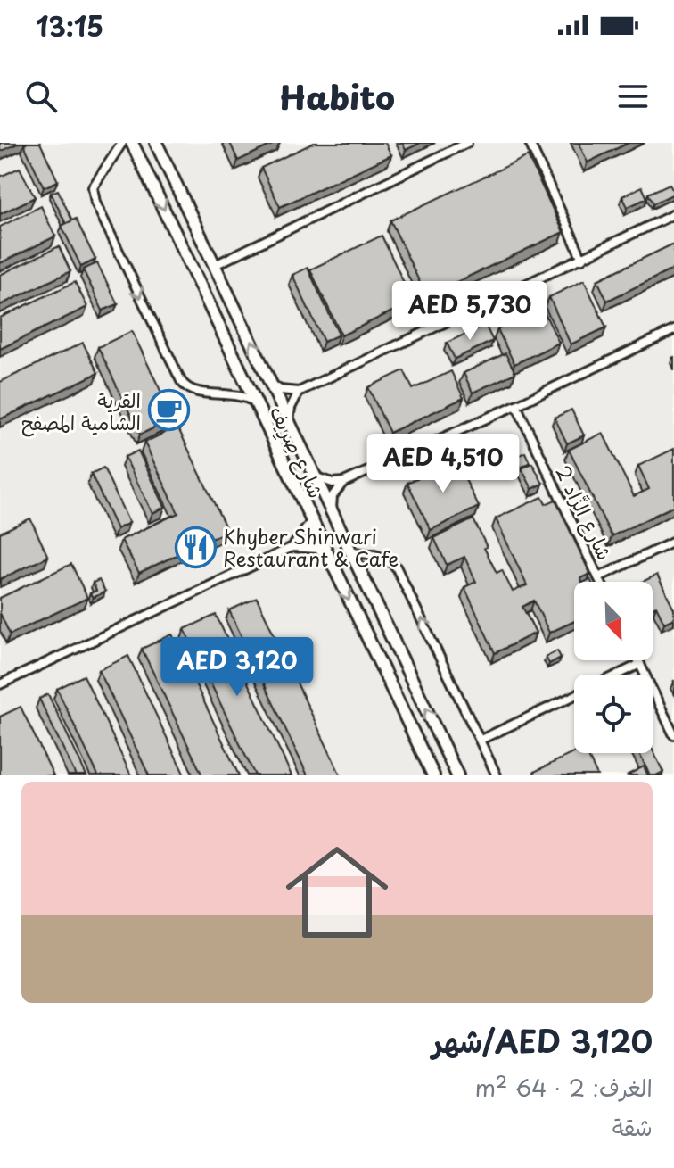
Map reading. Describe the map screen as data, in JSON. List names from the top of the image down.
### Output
{
  "streets": {
    "main road": ["شارع صِرِيف"],
    "street": ["شارع الزَّاد 2"]
  },
  "places": {
    "cafe": ["القرية الشامية المصفح"],
    "restaurant": ["Khyber Shinwari Restaurant & Cafe"]
  },
  "north": "bottom right",
  "page": {
    "status": "13:15",
    "header": "Habito",
    "price": ["AED 5,730", "AED 4,510", "AED 3,120"],
    "list": [
      {
        "name": "AED 3,120/شهر",
        "note": "الغرف: 2 · 64 m² · شقة"
      }
    ]
  }
}
